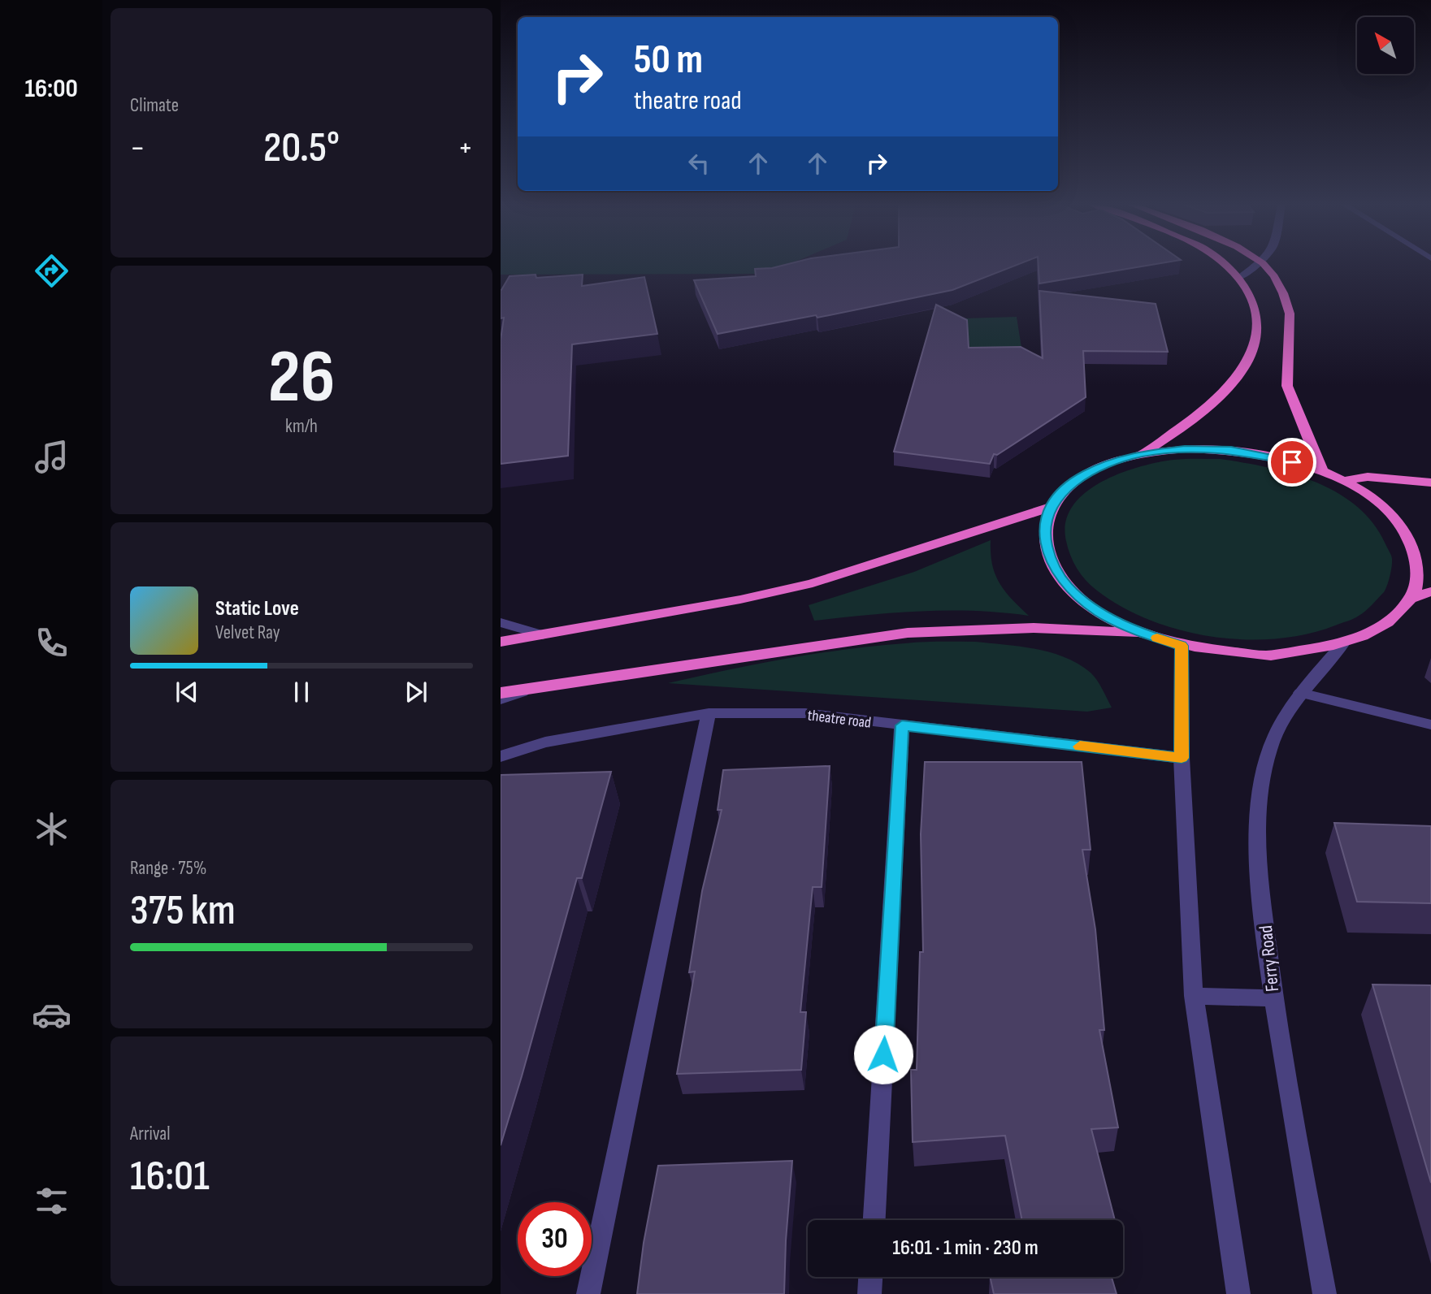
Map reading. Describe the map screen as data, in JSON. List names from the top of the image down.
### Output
{
  "streets": {
    "street": ["theatre road", "Ferry Road"]
  },
  "north": "top left",
  "page": {
    "tabs": "16:00",
    "tile": [
      "Climate",
      ["26", "km/h"],
      ["Range · 75%", "375 km"],
      ["Arrival", "16:01"]
    ],
    "turn": ["50 m", "theatre road"],
    "heat": ["−", "20.5°", "+"],
    "song": ["Static Love", "Velvet Ray"],
    "limit": "30",
    "trip": "16:01 · 1 min · 230 m"
  }
}
